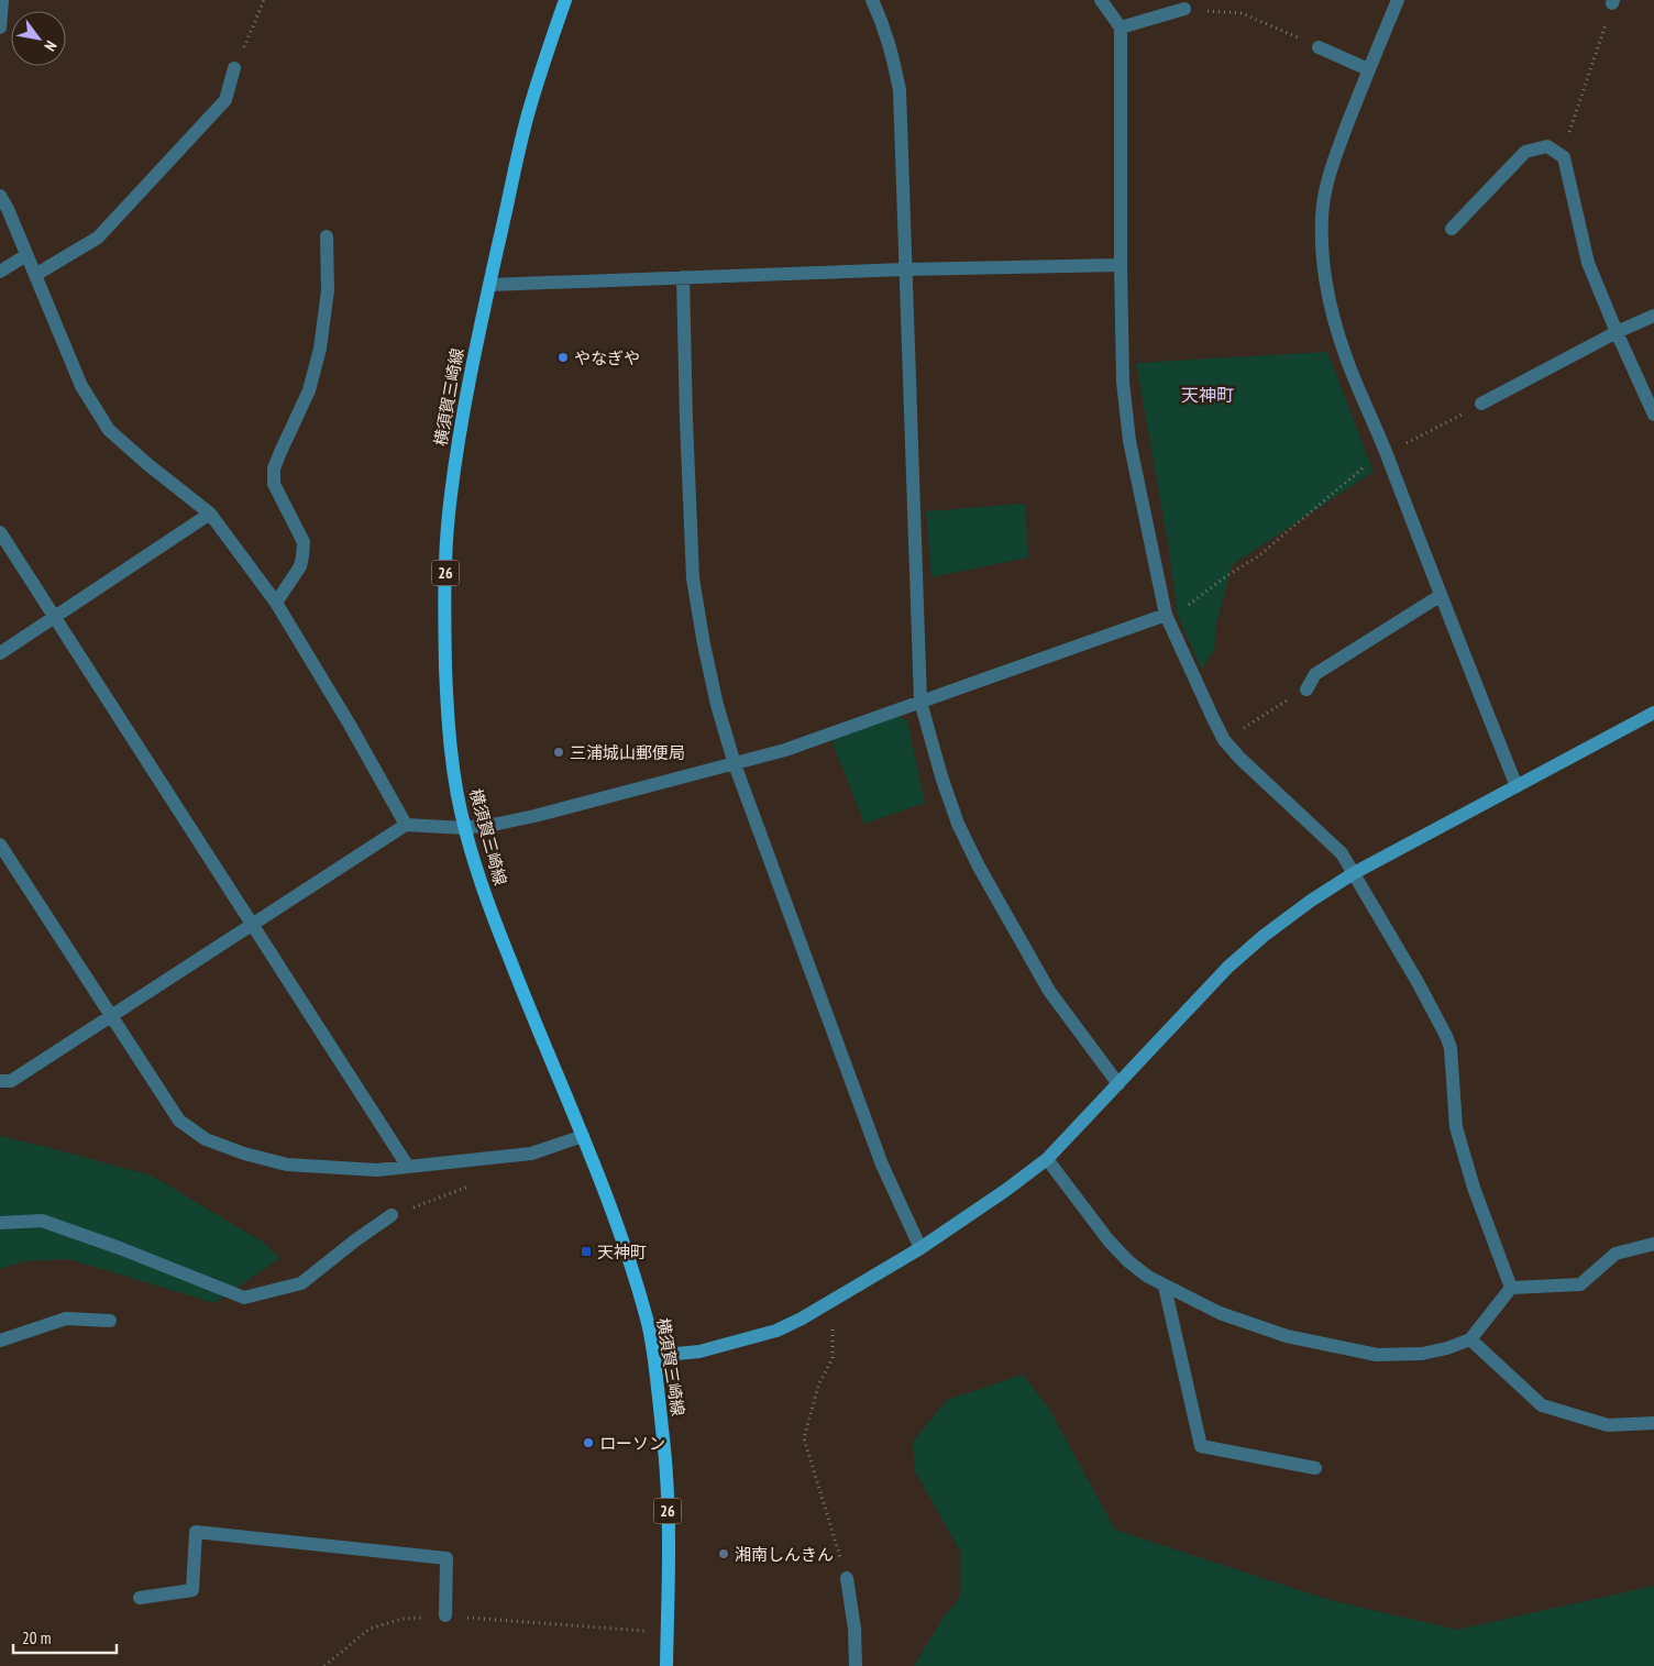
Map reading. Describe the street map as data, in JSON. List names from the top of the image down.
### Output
{
  "streets": {
    "main road": ["横須賀三崎線", "26"]
  },
  "districts": ["天神町"],
  "places": {
    "other": [
      "やなぎや",
      "三浦城山郵便局",
      "ローソン",
      "湘南しんきん"
    ],
    "transit": ["天神町"]
  },
  "scale_bar": "20 m",
  "north": "bottom right"
}
